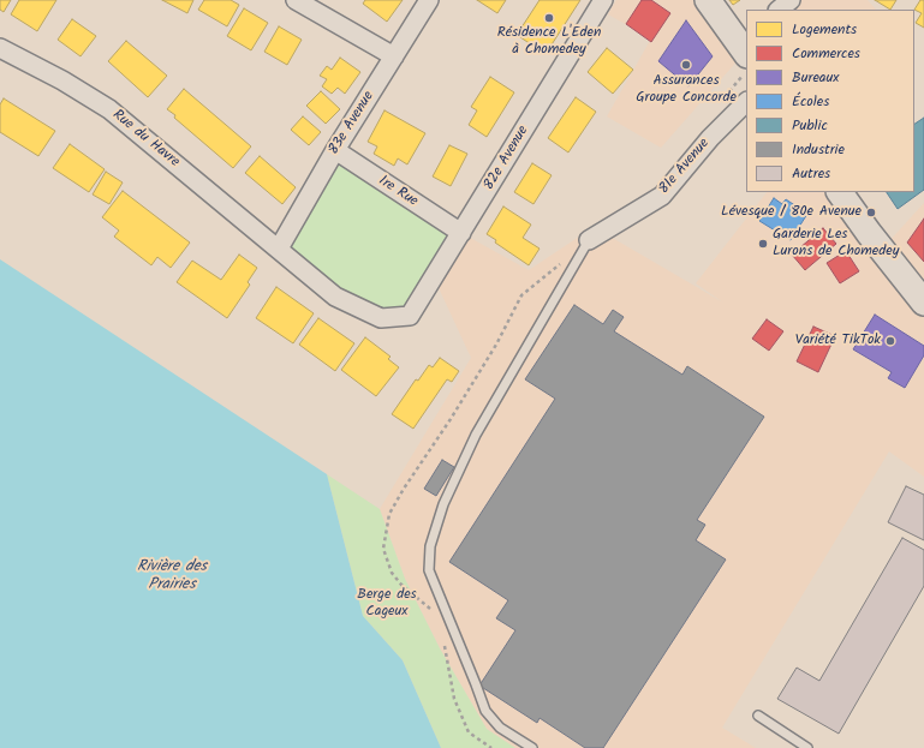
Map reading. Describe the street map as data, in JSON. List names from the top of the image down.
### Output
{
  "streets": {
    "street": [
      "83e Avenue",
      "Rue du Havre",
      "82e Avenue",
      "81e Avenue",
      "1re Rue"
    ]
  },
  "crossings": [
    ["83e Avenue", "Rue du Havre"],
    ["83e Avenue", "1re Rue"],
    ["Rue du Havre", "82e Avenue"],
    ["82e Avenue", "1re Rue"]
  ],
  "water": ["Rivière des Prairies"],
  "parks": ["Berge des Cageux"],
  "places": [
    "Résidence L'Eden à Chomedey",
    "Assurances Groupe Concorde",
    "Lévesque / 80e Avenue",
    "Garderie Les Lurons de Chomedey",
    "Variété TikTok"
  ],
  "legend": [
    "Logements",
    "Commerces",
    "Bureaux",
    "Écoles",
    "Public",
    "Industrie",
    "Autres"
  ]
}
